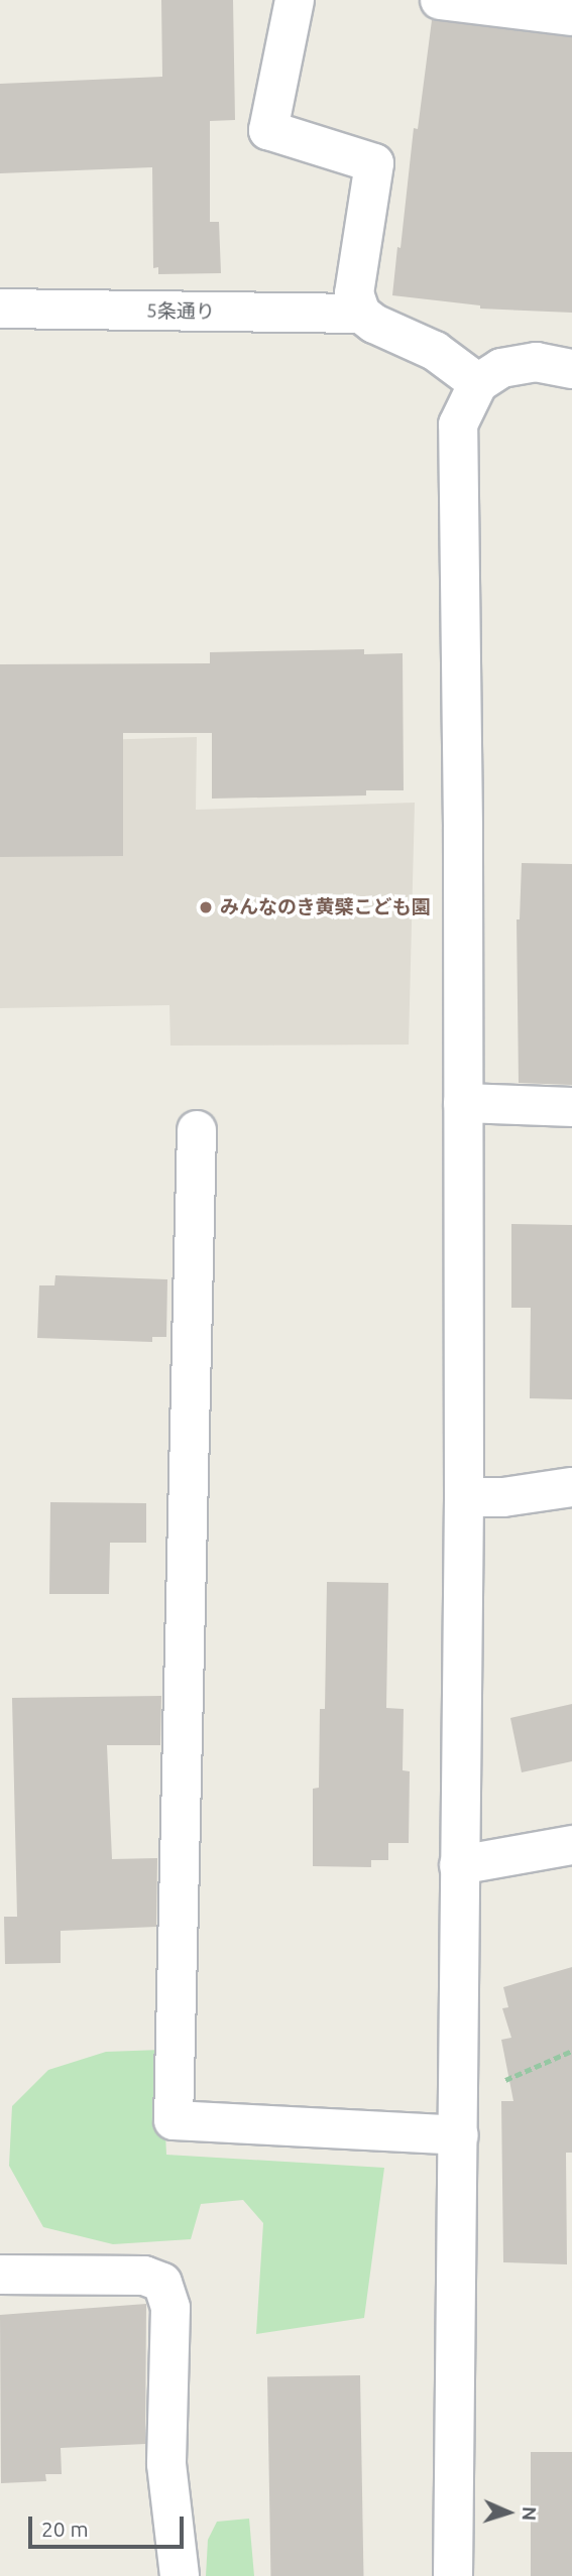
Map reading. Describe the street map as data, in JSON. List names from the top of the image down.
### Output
{
  "streets": {
    "street": ["5条通り"]
  },
  "places": ["みんなのき黄檗こども園"],
  "scale_bar": "20 m",
  "north": "right"
}
